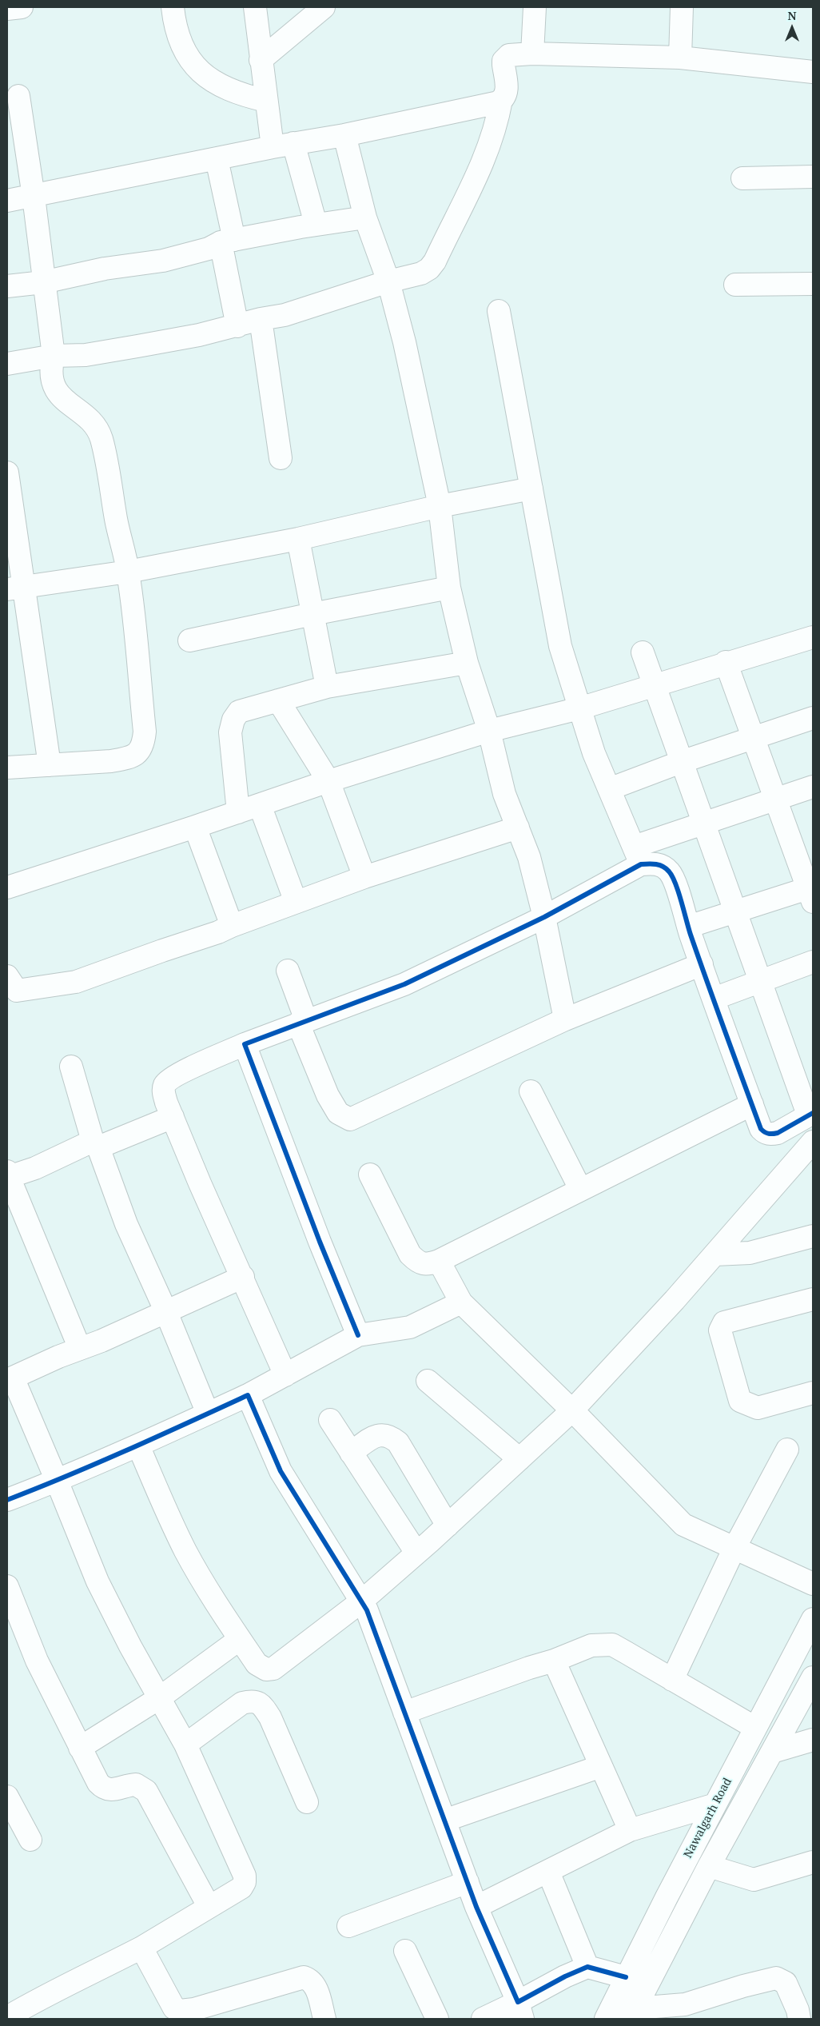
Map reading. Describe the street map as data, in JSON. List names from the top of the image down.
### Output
{
  "streets": {
    "street": ["Nawalgarh Road"]
  },
  "north": "top"
}
